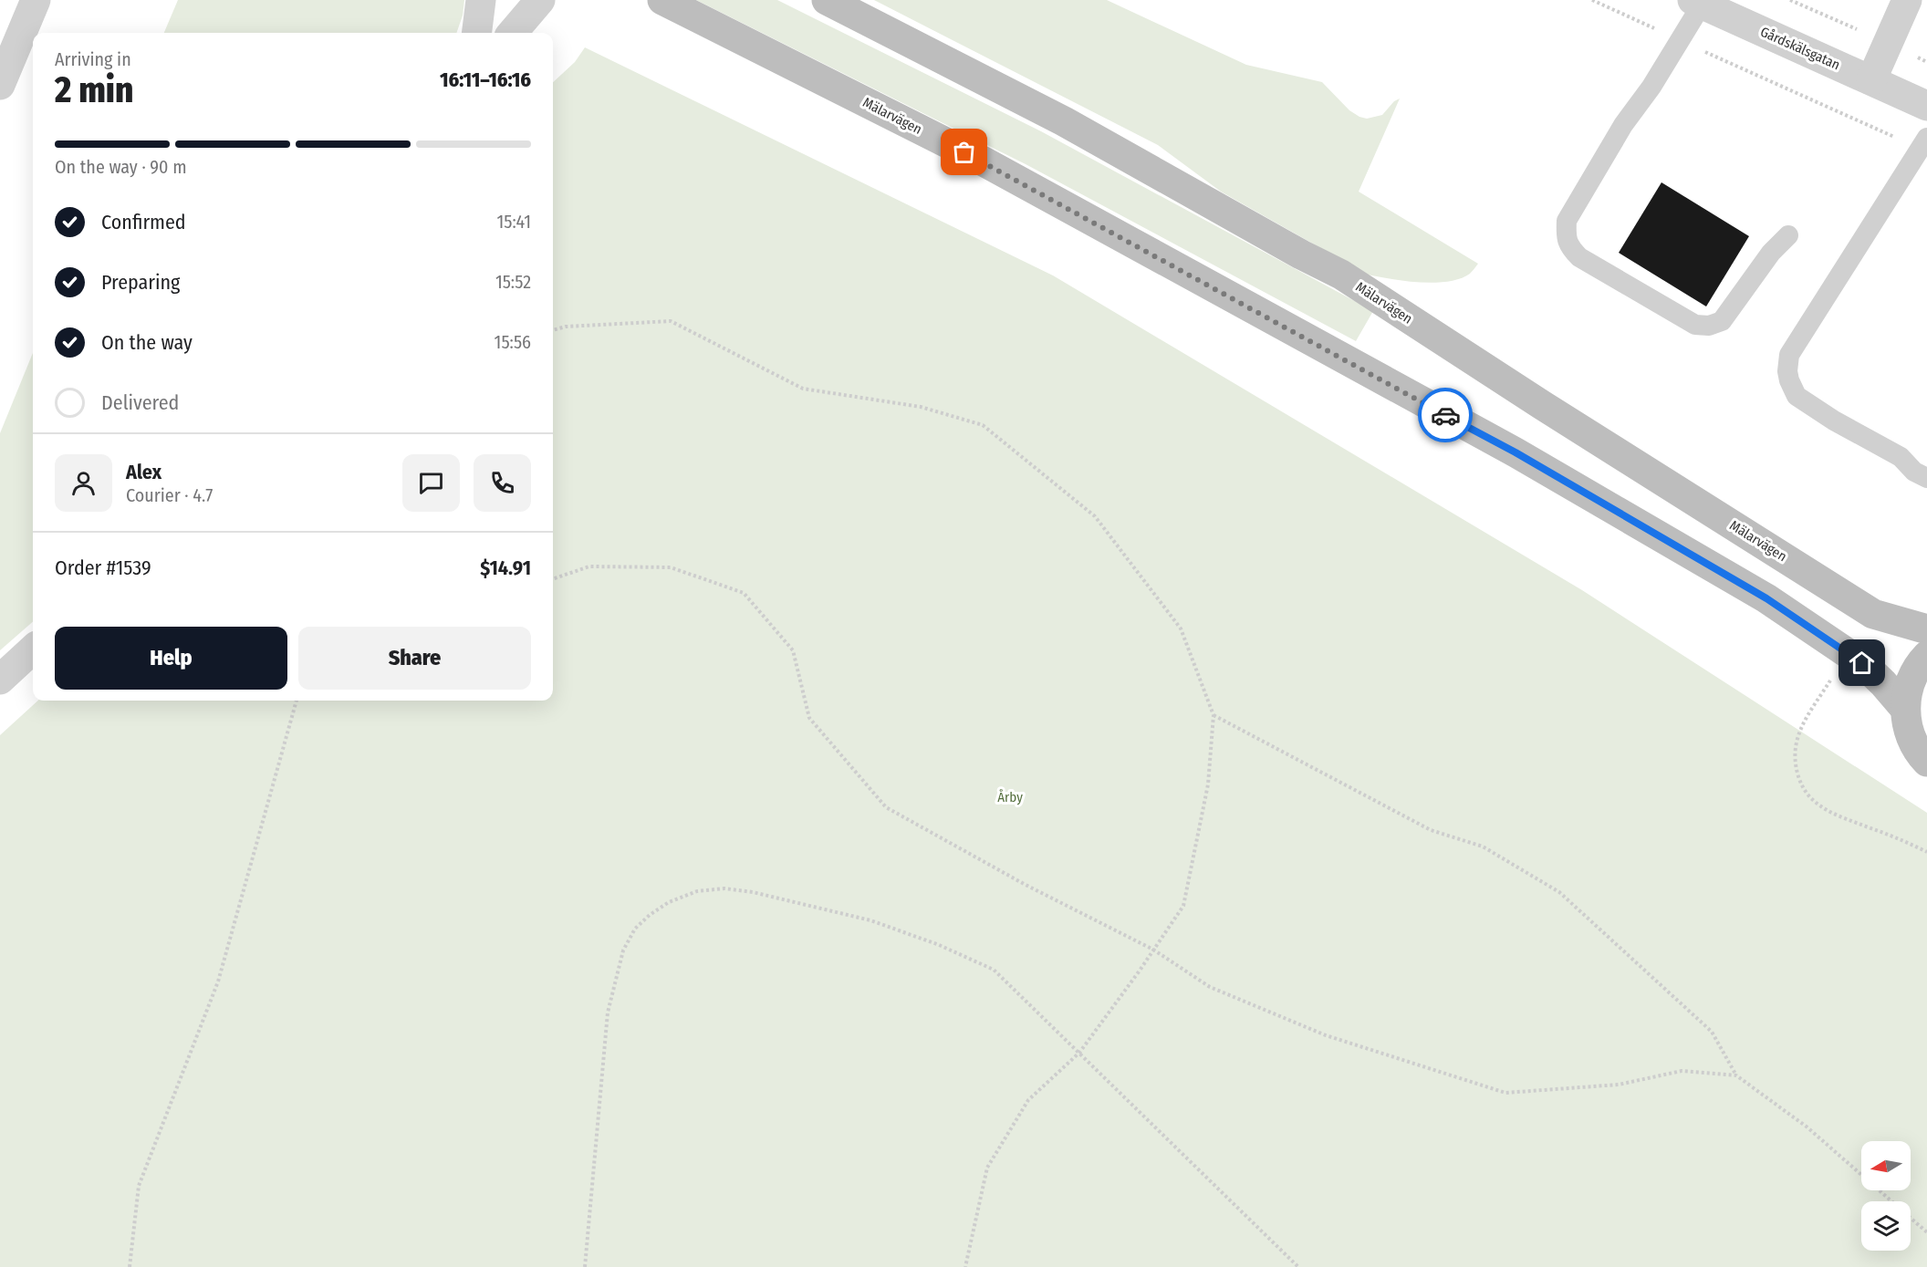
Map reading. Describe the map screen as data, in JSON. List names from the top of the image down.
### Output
{
  "streets": {
    "main road": ["Mälarvägen"],
    "street": ["Gårdskälsgatan"]
  },
  "parks": ["Årby"],
  "north": "left",
  "page": {
    "heading": ["2 min", "Arriving in", "16:11–16:16"],
    "panel": [
      "Alex",
      "Courier · 4.7",
      "Order #1539",
      "$14.91"
    ],
    "bar": "On the way · 90 m",
    "list": [
      ["Confirmed", "15:41"],
      ["Preparing", "15:52"],
      ["On the way", "15:56"],
      "Delivered"
    ],
    "buttons": ["Help", "Share"]
  }
}
